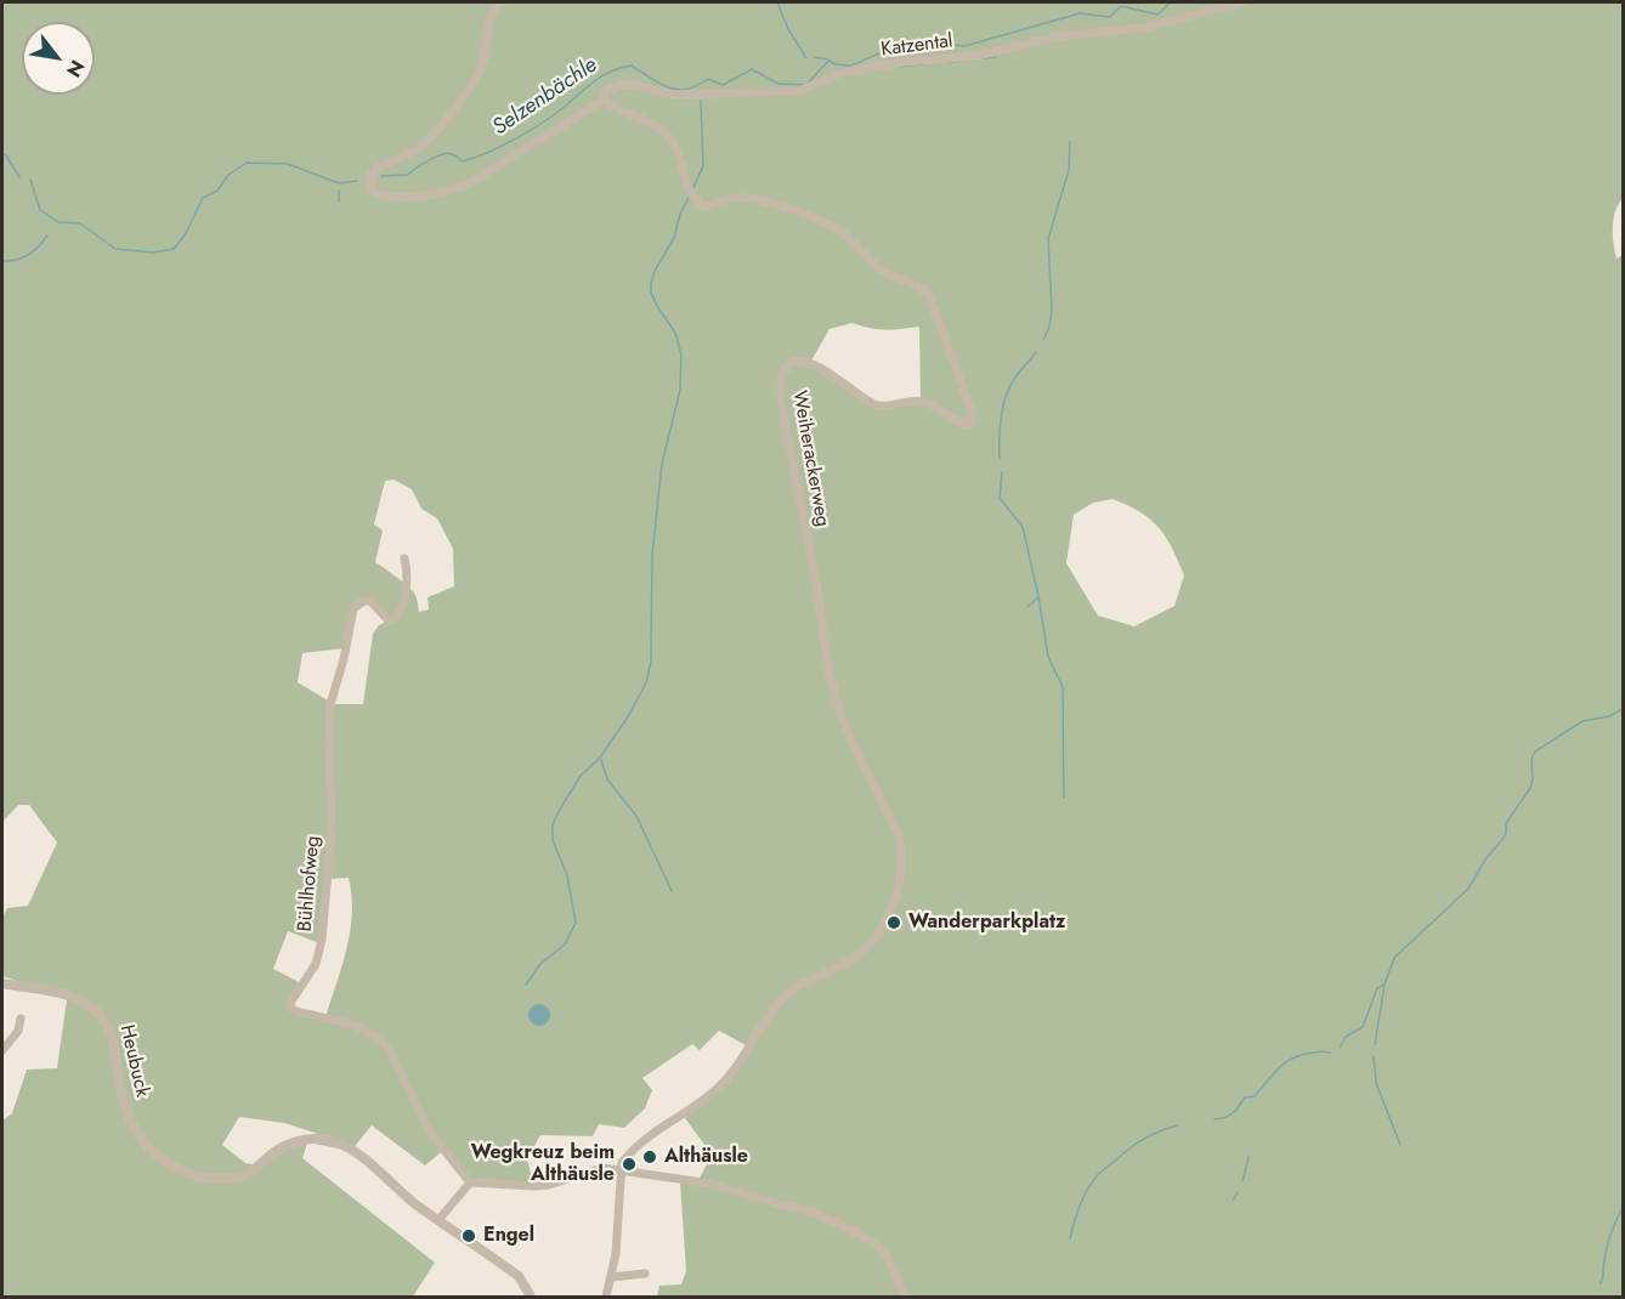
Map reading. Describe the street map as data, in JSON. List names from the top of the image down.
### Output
{
  "streets": {
    "street": [
      "Katzental",
      "Weiherackerweg",
      "Bühlhofweg",
      "Heubuck"
    ]
  },
  "crossings": [
    ["Katzental", "Weiherackerweg"]
  ],
  "water": ["Selzenbächle"],
  "places": [
    "Wanderparkplatz",
    "Althäusle",
    "Wegkreuz beim Althäusle",
    "Engel"
  ],
  "north": "bottom right"
}
